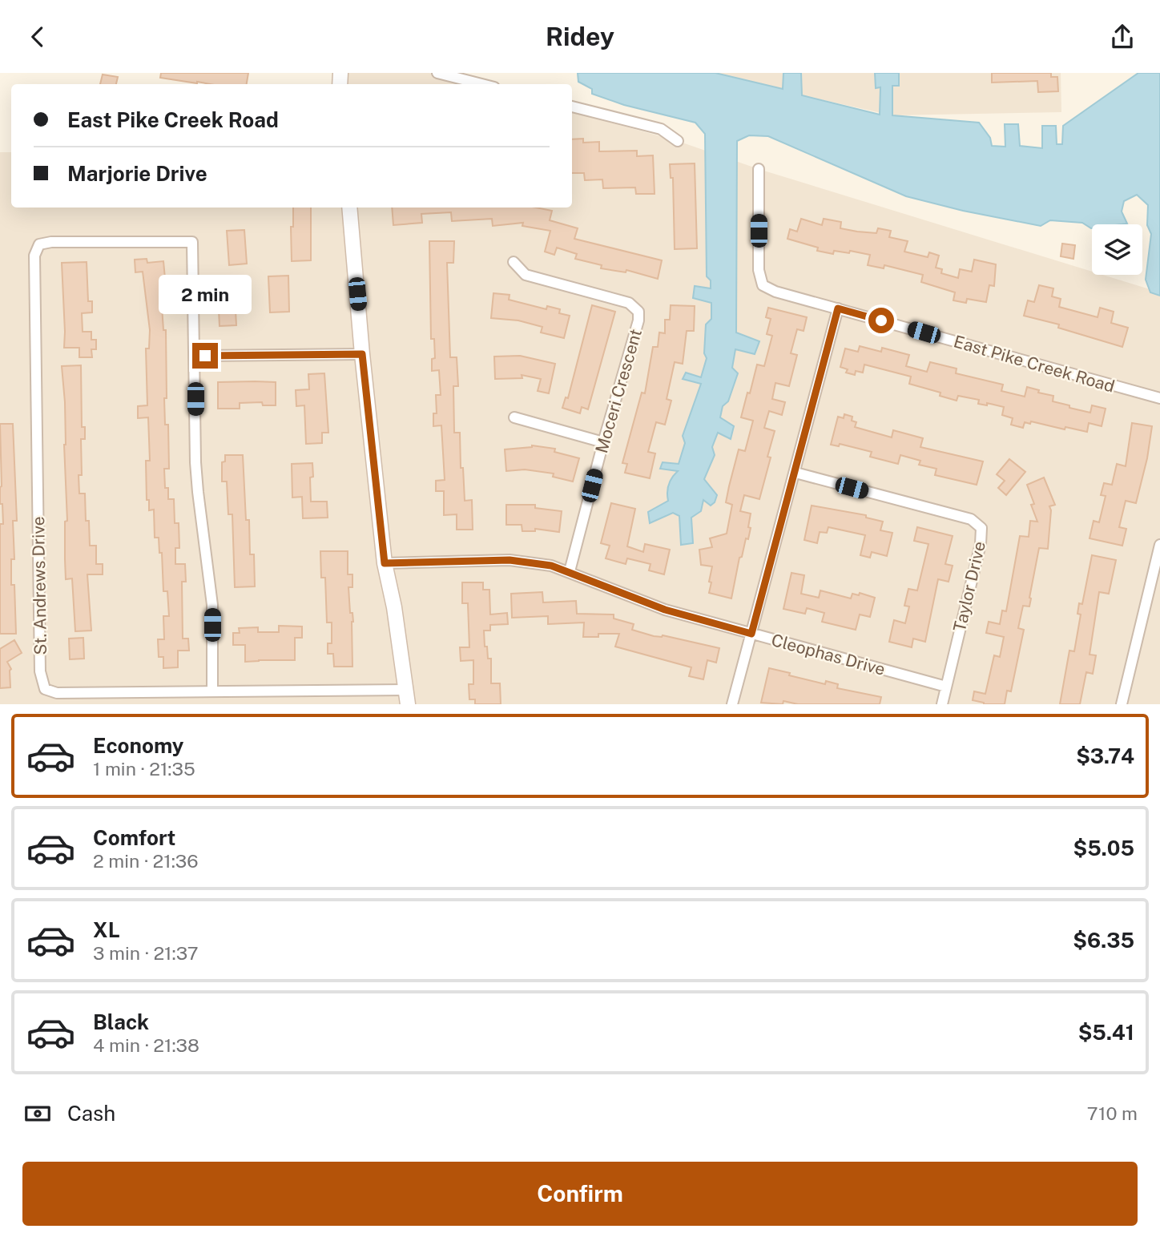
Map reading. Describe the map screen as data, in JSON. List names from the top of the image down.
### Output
{
  "streets": {
    "street": [
      "East Pike Creek Road",
      "Moceri Crescent",
      "St. Andrews Drive",
      "Taylor Drive",
      "Cleophas Drive"
    ]
  },
  "crossings": [
    ["Moceri Crescent", "Cleophas Drive"],
    ["Taylor Drive", "Cleophas Drive"]
  ],
  "page": {
    "header": "Ridey",
    "banner": ["East Pike Creek Road", "Marjorie Drive"],
    "bubble": "2 min",
    "list": [
      {
        "name": "Economy",
        "note": "1 min · 21:35",
        "value": "$3.74"
      },
      {
        "name": "Comfort",
        "note": "2 min · 21:36",
        "value": "$5.05"
      },
      {
        "name": "XL",
        "note": "3 min · 21:37",
        "value": "$6.35"
      },
      {
        "name": "Black",
        "note": "4 min · 21:38",
        "value": "$5.41"
      }
    ],
    "pay": ["Cash", "710 m"],
    "buttons": "Confirm"
  }
}
